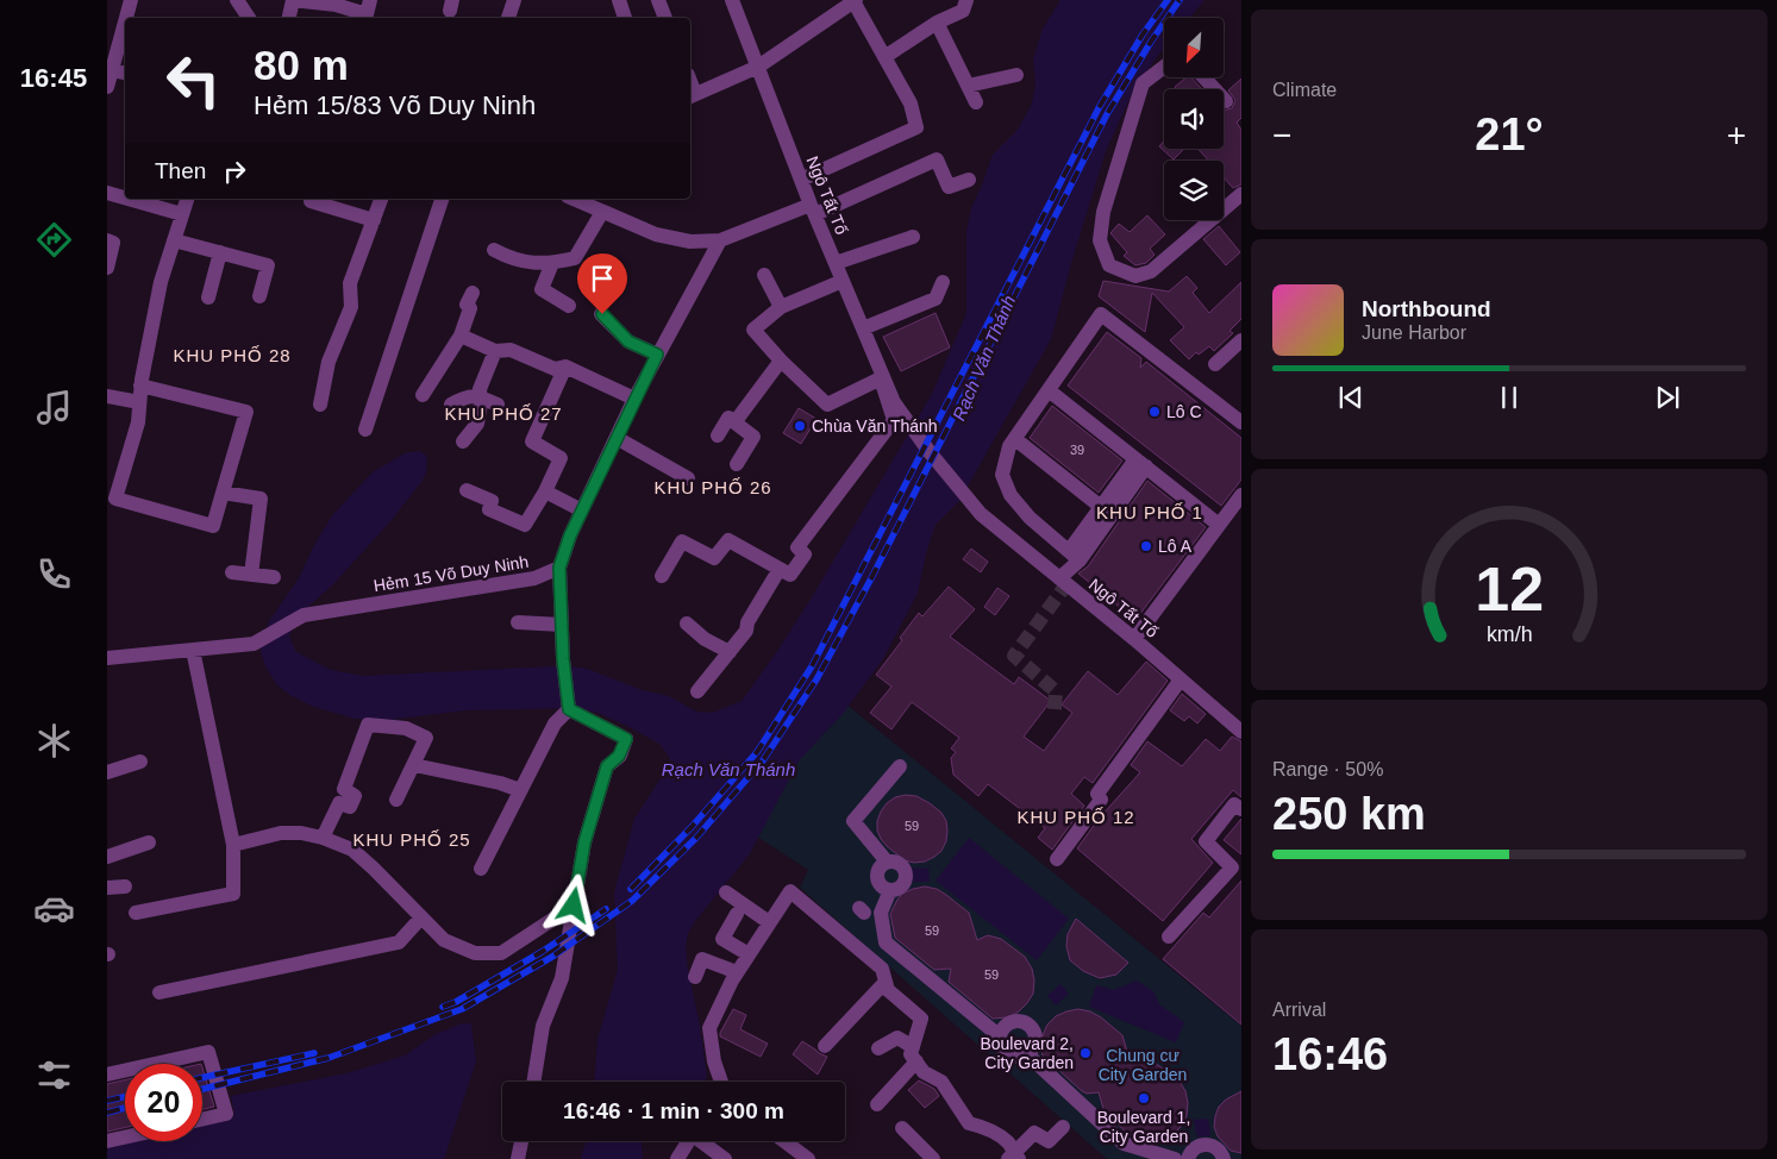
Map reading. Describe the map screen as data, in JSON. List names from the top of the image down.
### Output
{
  "streets": {
    "street": ["Ngô Tất Tố", "Hẻm 15 Võ Duy Ninh"]
  },
  "districts": [
    "KHU PHỐ 28",
    "KHU PHỐ 27",
    "KHU PHỐ 26",
    "KHU PHỐ 1",
    "KHU PHỐ 12",
    "KHU PHỐ 25"
  ],
  "water": ["Rạch Văn Thánh"],
  "parks": ["Chung cư City Garden"],
  "places": [
    "Lô C",
    "Chùa Văn Thánh",
    "Lô A",
    "Boulevard 2, City Garden",
    "Boulevard 1, City Garden"
  ],
  "house_numbers": [
    "39",
    "59",
    "59",
    "59"
  ],
  "north": "bottom left",
  "page": {
    "tabs": "16:45",
    "tile": [
      "Climate",
      ["Range · 50%", "250 km"],
      ["Arrival", "16:46"]
    ],
    "turn": ["80 m", "Hẻm 15/83 Võ Duy Ninh"],
    "heat": ["−", "21°", "+"],
    "then": "Then",
    "song": ["Northbound", "June Harbor"],
    "limit": "20",
    "trip": "16:46 · 1 min · 300 m",
    "gauge": ["12", "km/h"]
  }
}
